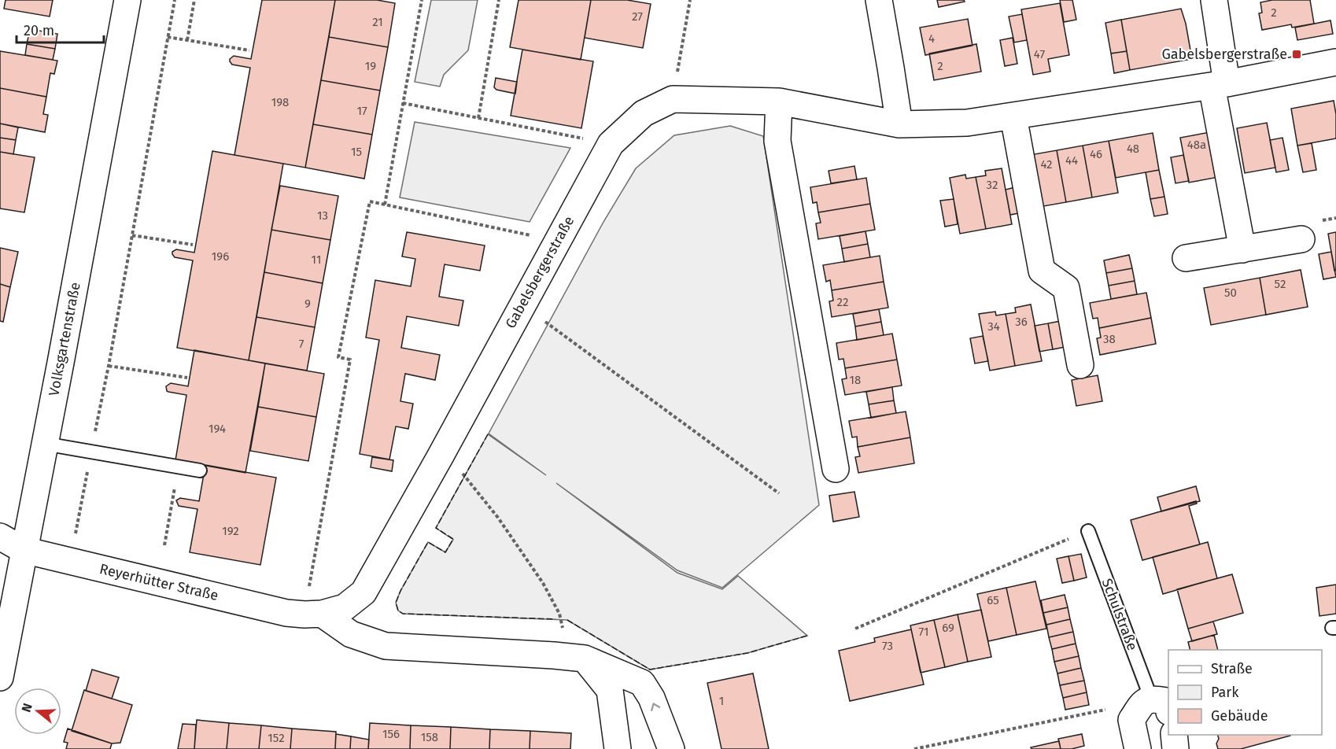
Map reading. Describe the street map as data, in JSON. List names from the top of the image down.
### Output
{
  "streets": {
    "street": [
      "Gabelsbergerstraße",
      "Volksgartenstraße",
      "Reyerhütter Straße",
      "Schulstraße"
    ]
  },
  "crossings": [
    ["Gabelsbergerstraße", "Reyerhütter Straße"],
    ["Volksgartenstraße", "Reyerhütter Straße"]
  ],
  "places": {
    "transit": ["Gabelsbergerstraße"]
  },
  "house_numbers": [
    "2",
    "27",
    "21",
    "4",
    "47",
    "19",
    "2",
    "198",
    "17",
    "48a",
    "48",
    "15",
    "46",
    "44",
    "42",
    "32",
    "13",
    "196",
    "11",
    "52",
    "50",
    "22",
    "9",
    "36",
    "34",
    "38",
    "7",
    "18",
    "194",
    "192",
    "65",
    "69",
    "71",
    "73",
    "1",
    "156",
    "158",
    "152"
  ],
  "legend": ["Straße", "Park", "Gebäude"],
  "scale_bar": "20 m",
  "north": "left"
}
